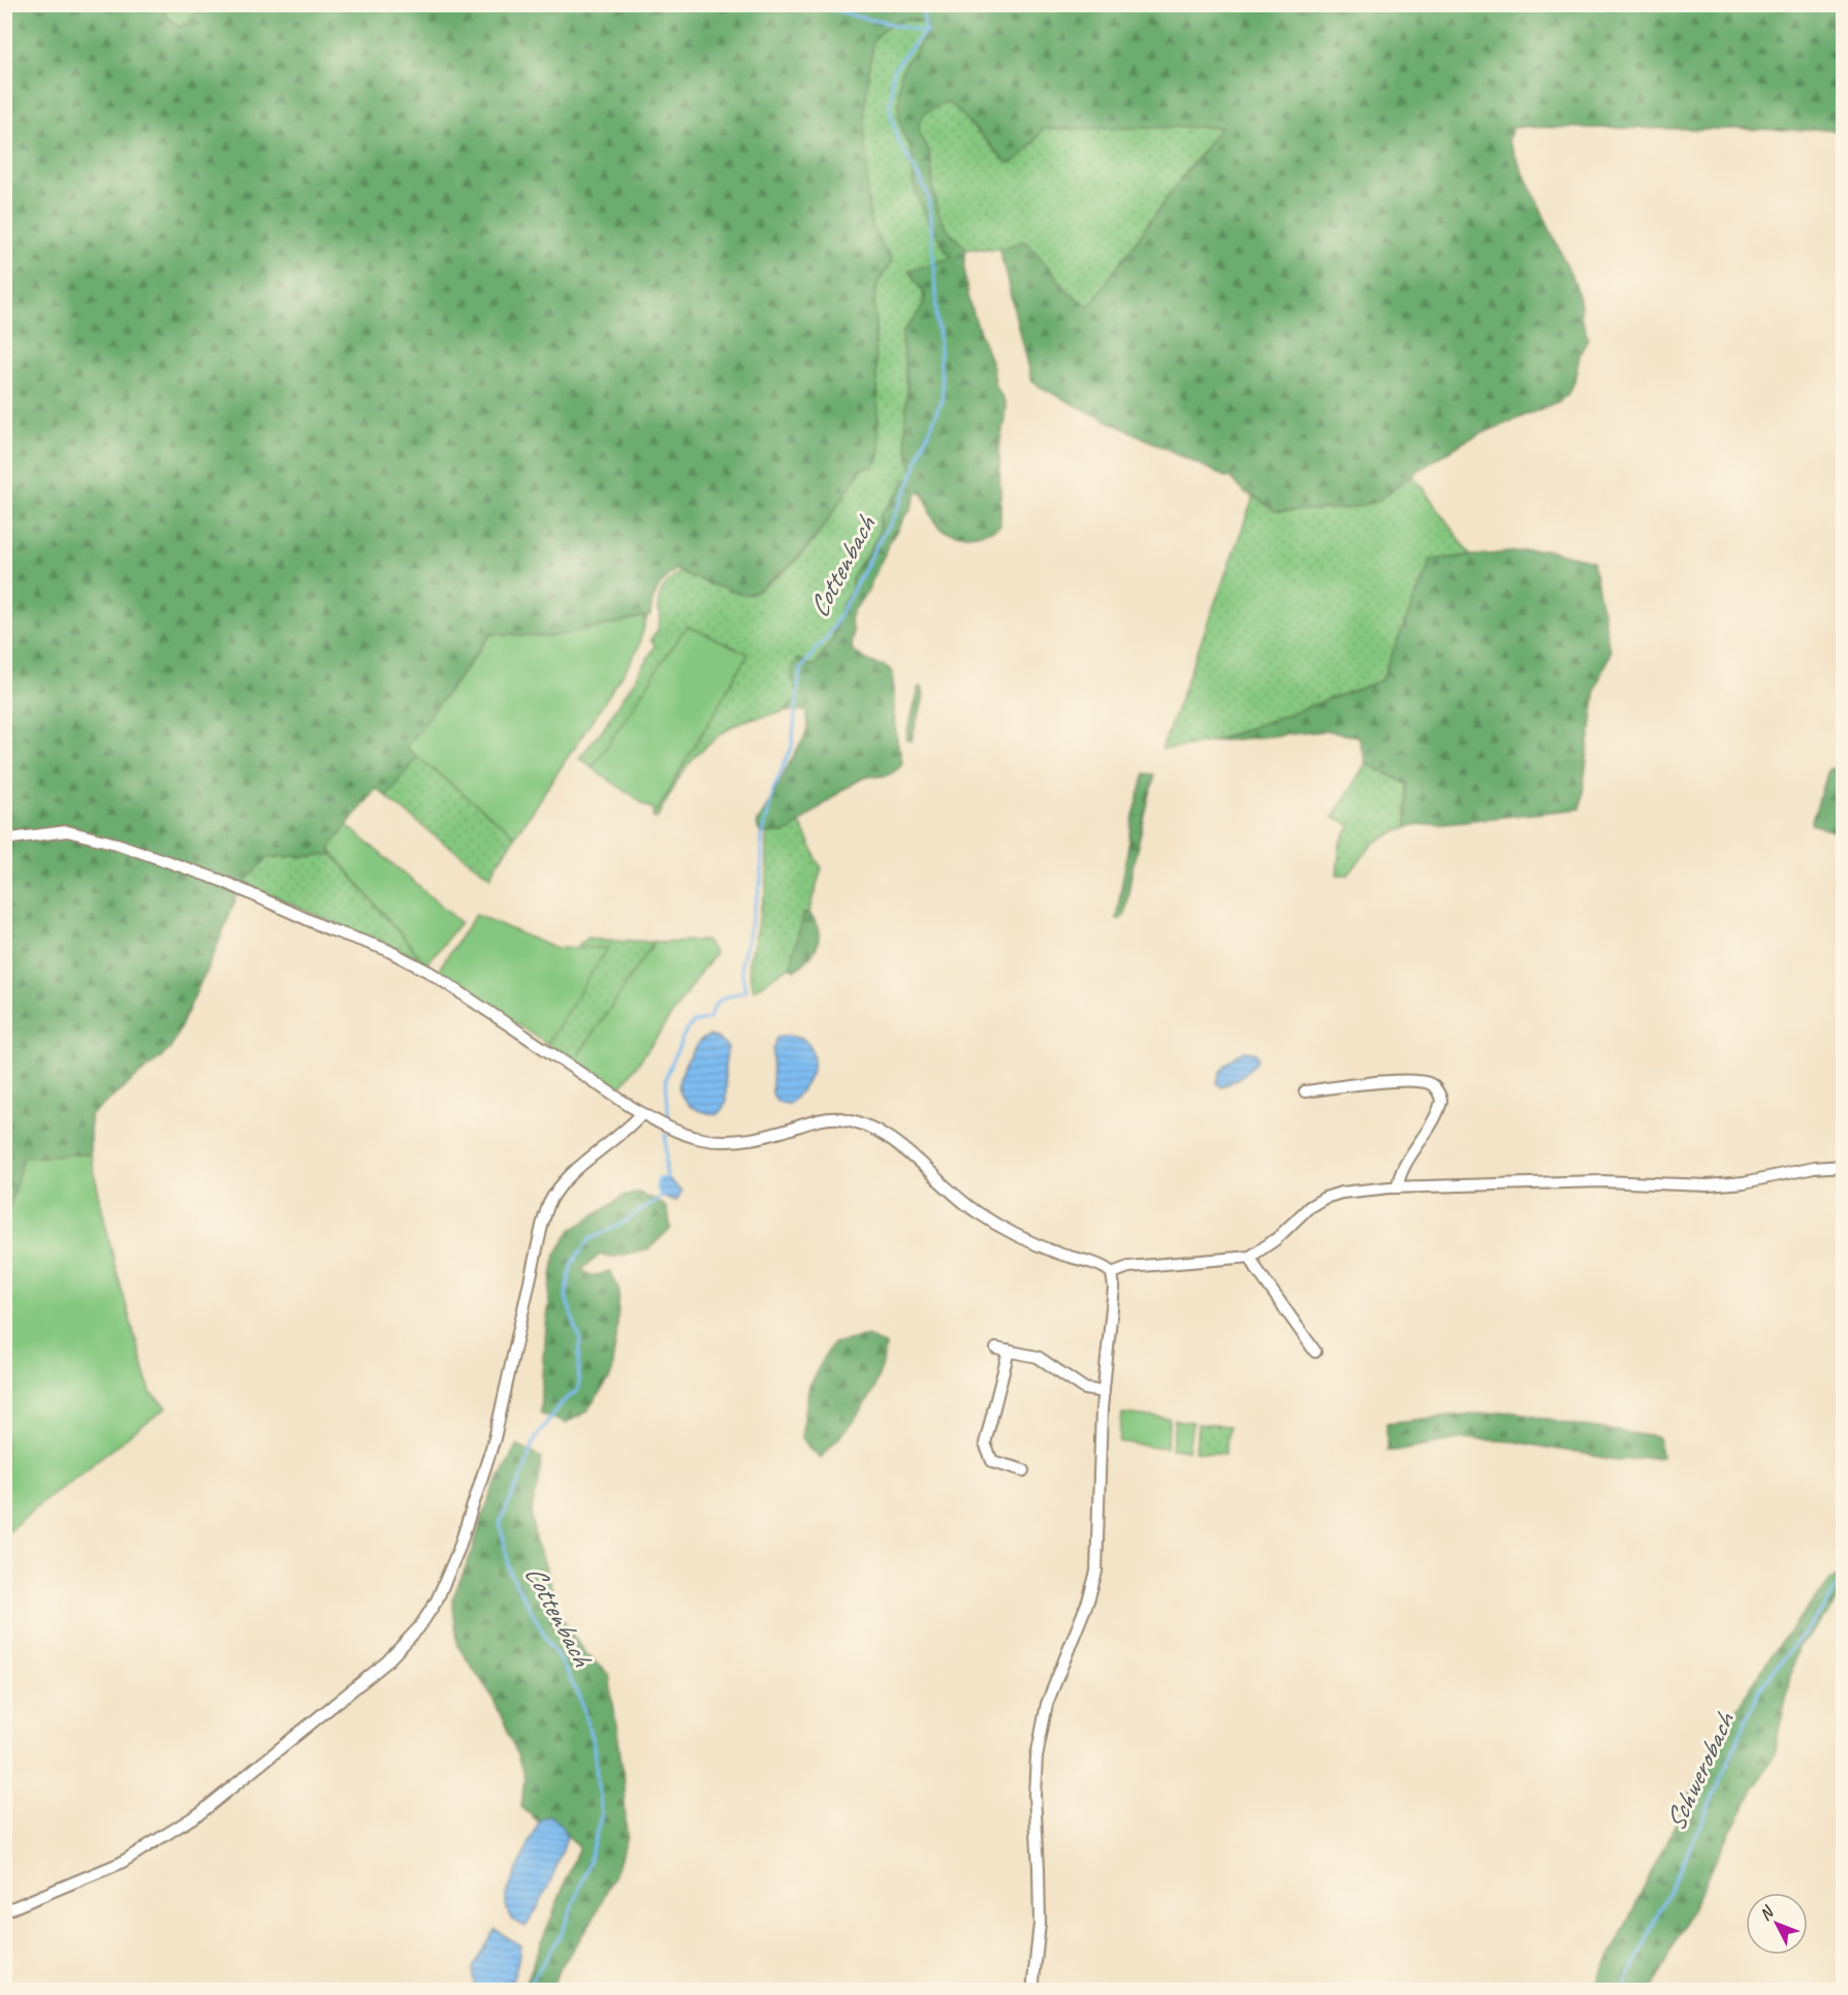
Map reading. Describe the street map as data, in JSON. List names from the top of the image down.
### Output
{
  "water": ["Cottenbach", "Schwerobach"],
  "north": "top left"
}
